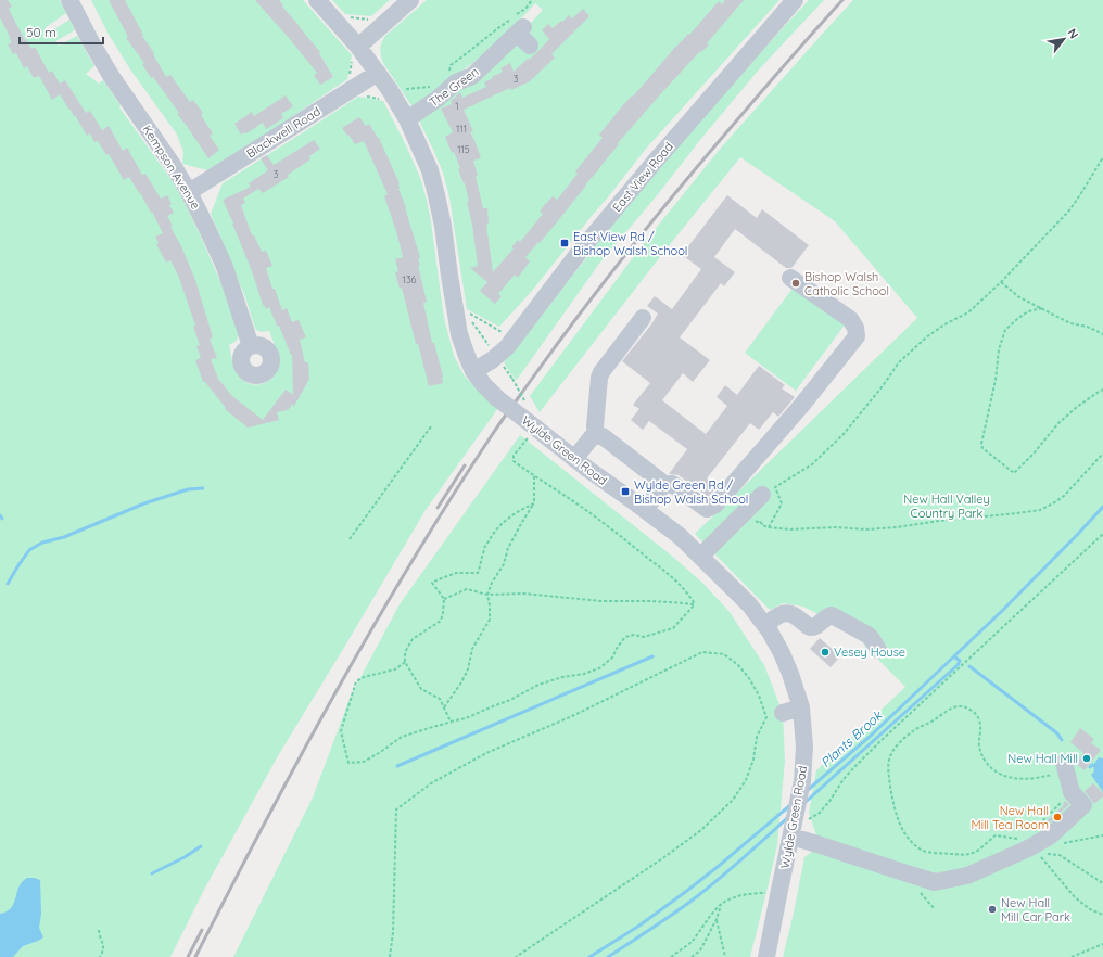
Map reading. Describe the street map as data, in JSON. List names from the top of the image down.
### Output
{
  "streets": {
    "street": [
      "The Green",
      "Blackwell Road",
      "Kempson Avenue",
      "East View Road",
      "Wylde Green Road"
    ]
  },
  "crossings": [
    ["The Green", "Wylde Green Road"],
    ["Blackwell Road", "Kempson Avenue"],
    ["Blackwell Road", "Wylde Green Road"],
    ["East View Road", "Wylde Green Road"]
  ],
  "water": ["Plants Brook"],
  "parks": ["New Hall Valley Country Park"],
  "places": {
    "transit": ["East View Rd / Bishop Walsh School", "Wylde Green Rd / Bishop Walsh School"],
    "other": [
      "Bishop Walsh Catholic School",
      "Vesey House",
      "New Hall Mill",
      "New Hall Mill Tea Room",
      "New Hall Mill Car Park"
    ]
  },
  "house_numbers": [
    "3",
    "1",
    "111",
    "115",
    "3",
    "136"
  ],
  "scale_bar": "50 m",
  "north": "top right"
}
